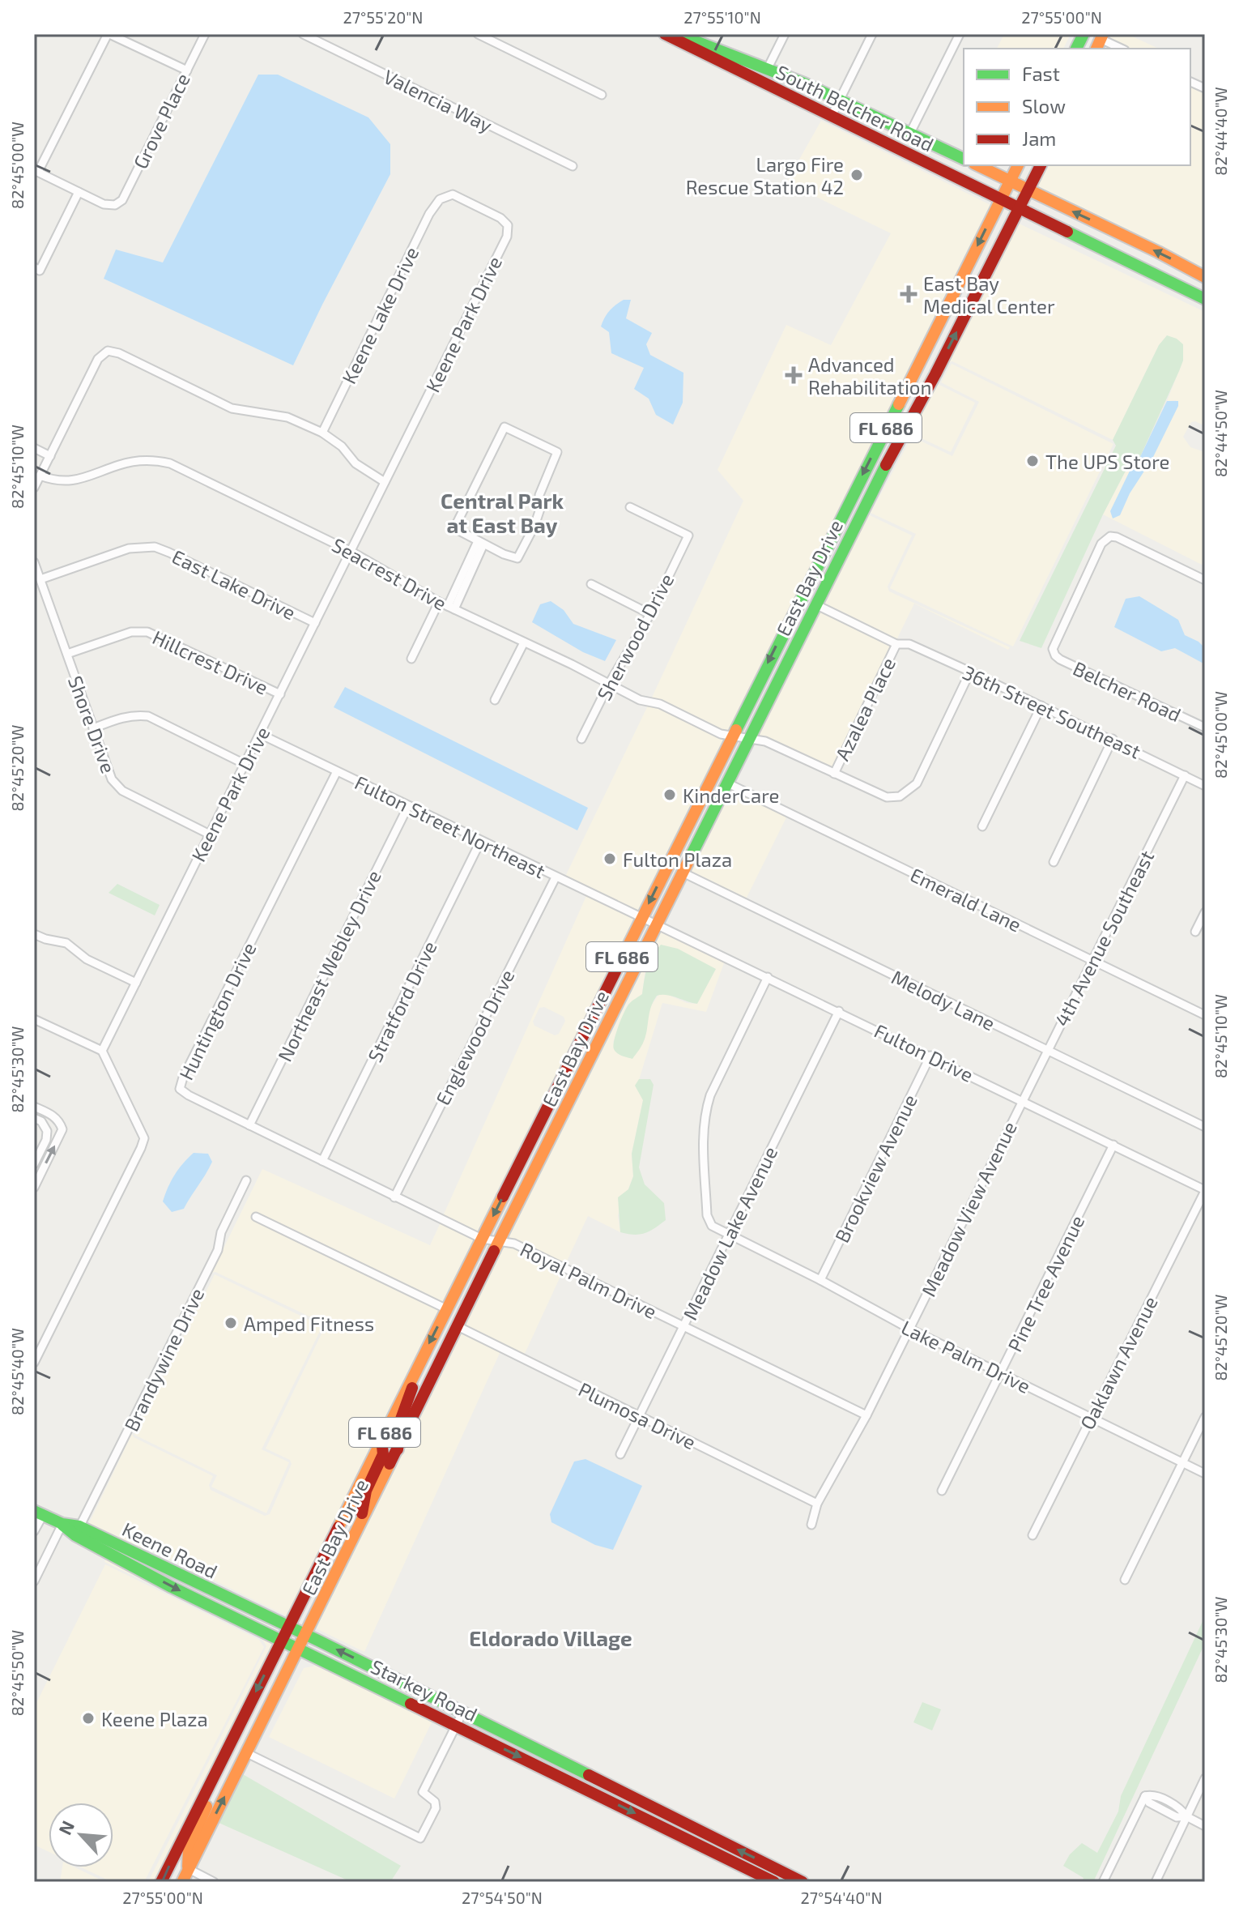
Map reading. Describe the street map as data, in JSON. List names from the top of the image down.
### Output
{
  "streets": {
    "main road": [
      "South Belcher Road",
      "FL 686",
      "East Bay Drive",
      "Keene Road",
      "Starkey Road"
    ],
    "street": [
      "Valencia Way",
      "Grove Place",
      "Keene Lake Drive",
      "Keene Park Drive",
      "Seacrest Drive",
      "East Lake Drive",
      "Sherwood Drive",
      "Hillcrest Drive",
      "Belcher Road",
      "Azalea Place",
      "36th Street Southeast",
      "Shore Drive",
      "Fulton Street Northeast",
      "Emerald Lane",
      "4th Avenue Southeast",
      "Northeast Webley Drive",
      "Melody Lane",
      "Stratford Drive",
      "Huntington Drive",
      "Englewood Drive",
      "Fulton Drive",
      "Brookview Avenue",
      "Meadow View Avenue",
      "Meadow Lake Avenue",
      "Royal Palm Drive",
      "Pine Tree Avenue",
      "Lake Palm Drive",
      "Brandywine Drive",
      "Oaklawn Avenue",
      "Plumosa Drive"
    ]
  },
  "crossings": [
    ["South Belcher Road", "East Bay Drive"],
    ["Keene Lake Drive", "Keene Park Drive"],
    ["Keene Park Drive", "Seacrest Drive"],
    ["Keene Park Drive", "East Lake Drive"],
    ["Keene Park Drive", "Hillcrest Drive"],
    ["Keene Park Drive", "Shore Drive"],
    ["Keene Park Drive", "Fulton Street Northeast"],
    ["Seacrest Drive", "East Bay Drive"],
    ["Seacrest Drive", "Sherwood Drive"],
    ["East Bay Drive", "36th Street Southeast"],
    ["East Bay Drive", "Fulton Street Northeast"],
    ["East Bay Drive", "Emerald Lane"],
    ["East Bay Drive", "Melody Lane"],
    ["East Bay Drive", "Huntington Drive"],
    ["East Bay Drive", "Fulton Drive"],
    ["East Bay Drive", "Royal Palm Drive"],
    ["East Bay Drive", "Plumosa Drive"],
    ["East Bay Drive", "Keene Road"],
    ["East Bay Drive", "Starkey Road"],
    ["East Lake Drive", "Shore Drive"],
    ["Hillcrest Drive", "Shore Drive"],
    ["Azalea Place", "36th Street Southeast"],
    ["36th Street Southeast", "4th Avenue Southeast"],
    ["Fulton Street Northeast", "Northeast Webley Drive"],
    ["Fulton Street Northeast", "Stratford Drive"],
    ["Fulton Street Northeast", "Huntington Drive"],
    ["Fulton Street Northeast", "Englewood Drive"],
    ["Fulton Street Northeast", "Fulton Drive"],
    ["Emerald Lane", "4th Avenue Southeast"],
    ["4th Avenue Southeast", "Melody Lane"],
    ["4th Avenue Southeast", "Fulton Drive"],
    ["4th Avenue Southeast", "Meadow View Avenue"],
    ["Northeast Webley Drive", "Huntington Drive"],
    ["Stratford Drive", "Huntington Drive"],
    ["Huntington Drive", "Englewood Drive"],
    ["Huntington Drive", "Royal Palm Drive"],
    ["Fulton Drive", "Brookview Avenue"],
    ["Fulton Drive", "Meadow View Avenue"],
    ["Fulton Drive", "Meadow Lake Avenue"],
    ["Fulton Drive", "Pine Tree Avenue"],
    ["Fulton Drive", "Lake Palm Drive"],
    ["Fulton Drive", "Oaklawn Avenue"],
    ["Brookview Avenue", "Lake Palm Drive"],
    ["Meadow View Avenue", "Royal Palm Drive"],
    ["Meadow View Avenue", "Lake Palm Drive"],
    ["Meadow View Avenue", "Plumosa Drive"],
    ["Meadow Lake Avenue", "Royal Palm Drive"],
    ["Meadow Lake Avenue", "Lake Palm Drive"],
    ["Meadow Lake Avenue", "Plumosa Drive"],
    ["Pine Tree Avenue", "Lake Palm Drive"],
    ["Lake Palm Drive", "Oaklawn Avenue"],
    ["Brandywine Drive", "Keene Road"],
    ["Brandywine Drive", "Starkey Road"],
    ["Keene Road", "Starkey Road"]
  ],
  "districts": ["Central Park at East Bay", "Eldorado Village"],
  "places": {
    "other": [
      "Largo Fire Rescue Station 42",
      "The UPS Store",
      "KinderCare",
      "Fulton Plaza",
      "Amped Fitness",
      "Keene Plaza"
    ],
    "health": ["East Bay Medical Center", "Advanced Rehabilitation"]
  },
  "legend": ["Fast", "Slow", "Jam"],
  "north": "top left",
  "coordinates": [
    "27°55'20\"N",
    "27°55'10\"N",
    "27°55'00\"N",
    "82°44'40\"W",
    "82°45'00\"W",
    "82°44'50\"W",
    "82°45'10\"W",
    "82°45'20\"W",
    "82°45'30\"W",
    "82°45'40\"W",
    "82°45'50\"W",
    "27°54'50\"N",
    "27°54'40\"N"
  ]
}
